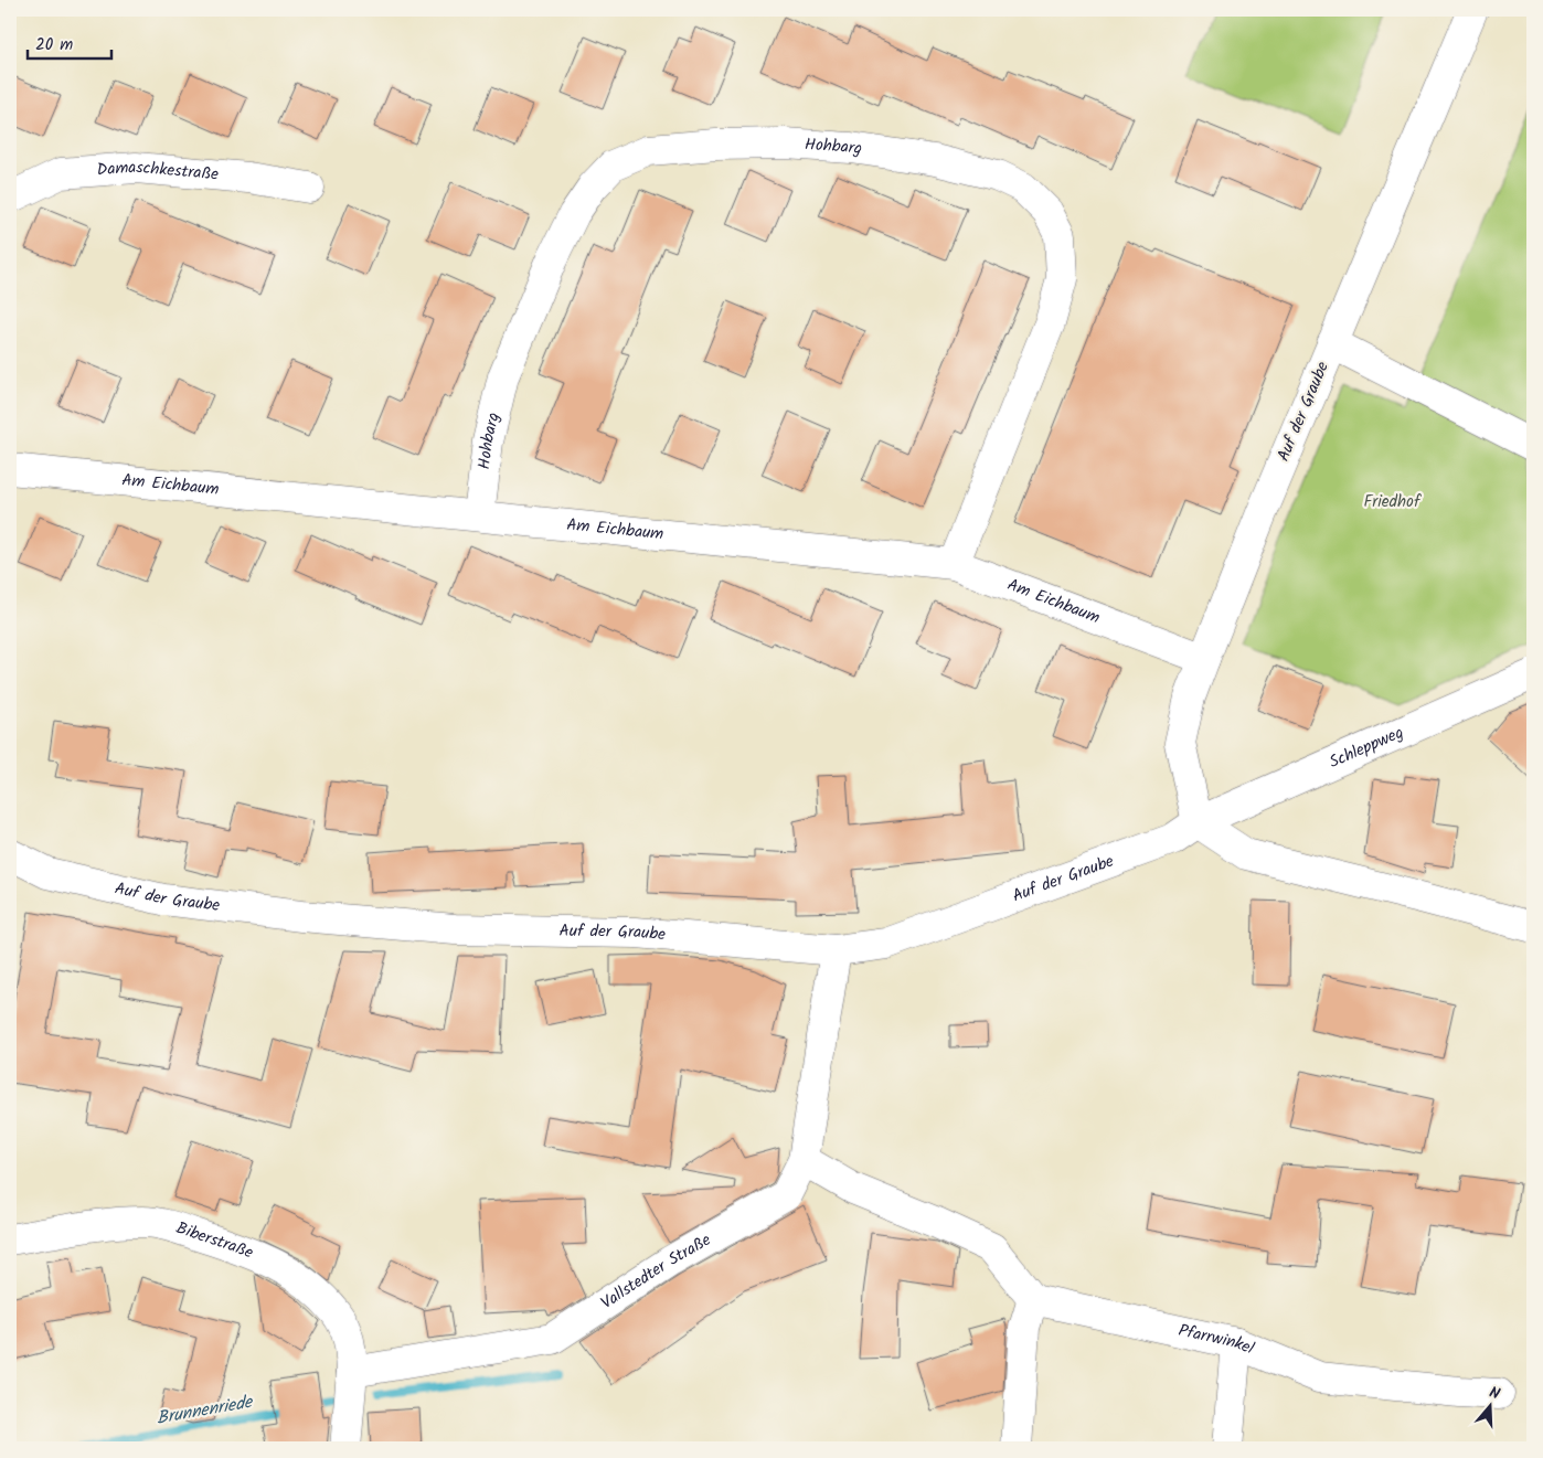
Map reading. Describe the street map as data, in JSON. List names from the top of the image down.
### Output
{
  "streets": {
    "street": [
      "Hohbarg",
      "Damaschkestraße",
      "Auf der Graube",
      "Am Eichbaum",
      "Schleppweg",
      "Biberstraße",
      "Vallstedter Straße",
      "Pfarrwinkel"
    ]
  },
  "crossings": [
    ["Hohbarg", "Am Eichbaum"],
    ["Auf der Graube", "Am Eichbaum"],
    ["Auf der Graube", "Schleppweg"],
    ["Auf der Graube", "Vallstedter Straße"],
    ["Biberstraße", "Vallstedter Straße"]
  ],
  "water": ["Brunnenriede"],
  "parks": ["Friedhof"],
  "scale_bar": "20 m",
  "north": "top"
}
